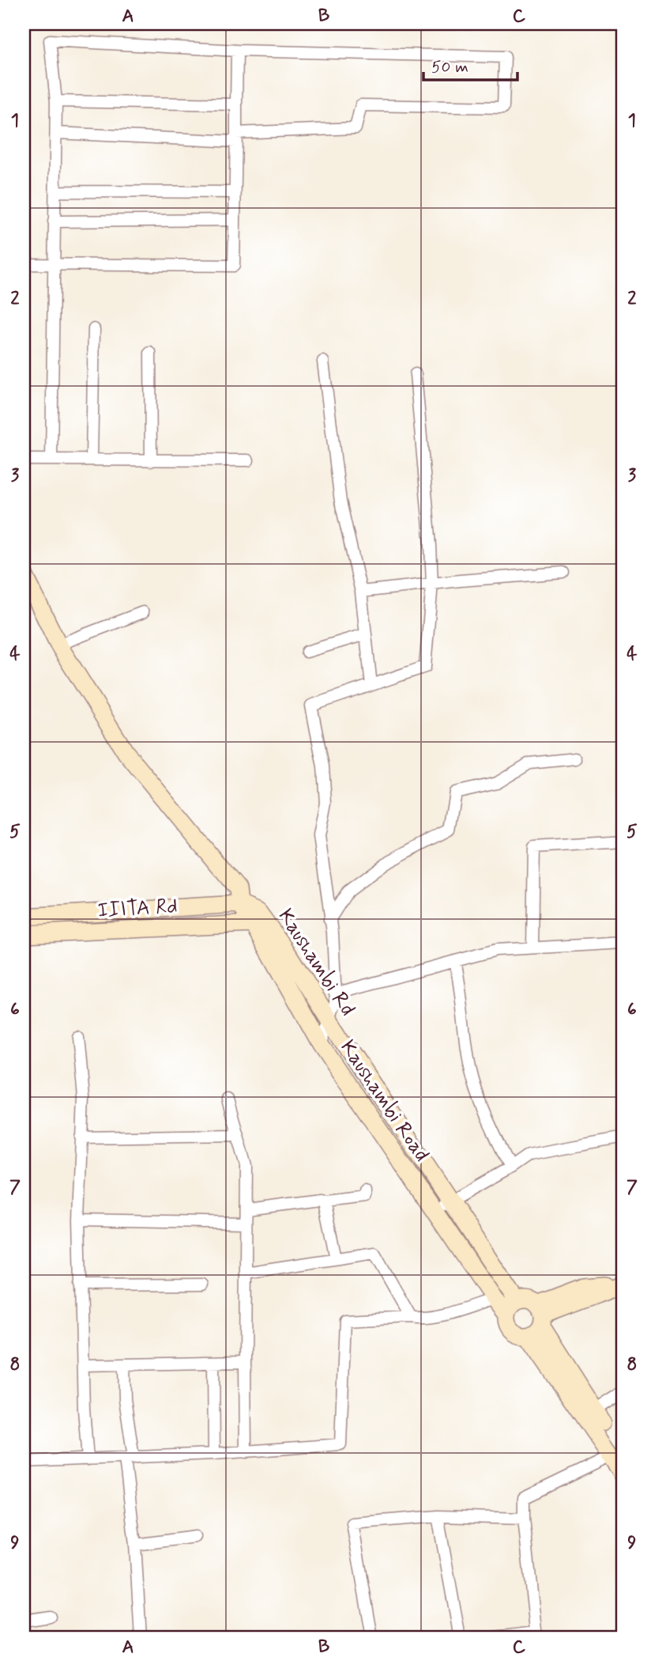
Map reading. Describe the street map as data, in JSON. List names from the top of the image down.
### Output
{
  "streets": {
    "main road": ["IIITA Rd", "Kaushambi Rd", "Kaushambi Road"]
  },
  "crossings": [
    ["IIITA Rd", "Kaushambi Rd"],
    ["IIITA Rd", "Kaushambi Road"],
    ["Kaushambi Rd", "Kaushambi Road"]
  ],
  "scale_bar": "50 m",
  "grid": {
    "columns": ["A", "B", "C"],
    "rows": [
      "1",
      "2",
      "3",
      "4",
      "5",
      "6",
      "7",
      "8",
      "9"
    ]
  }
}
